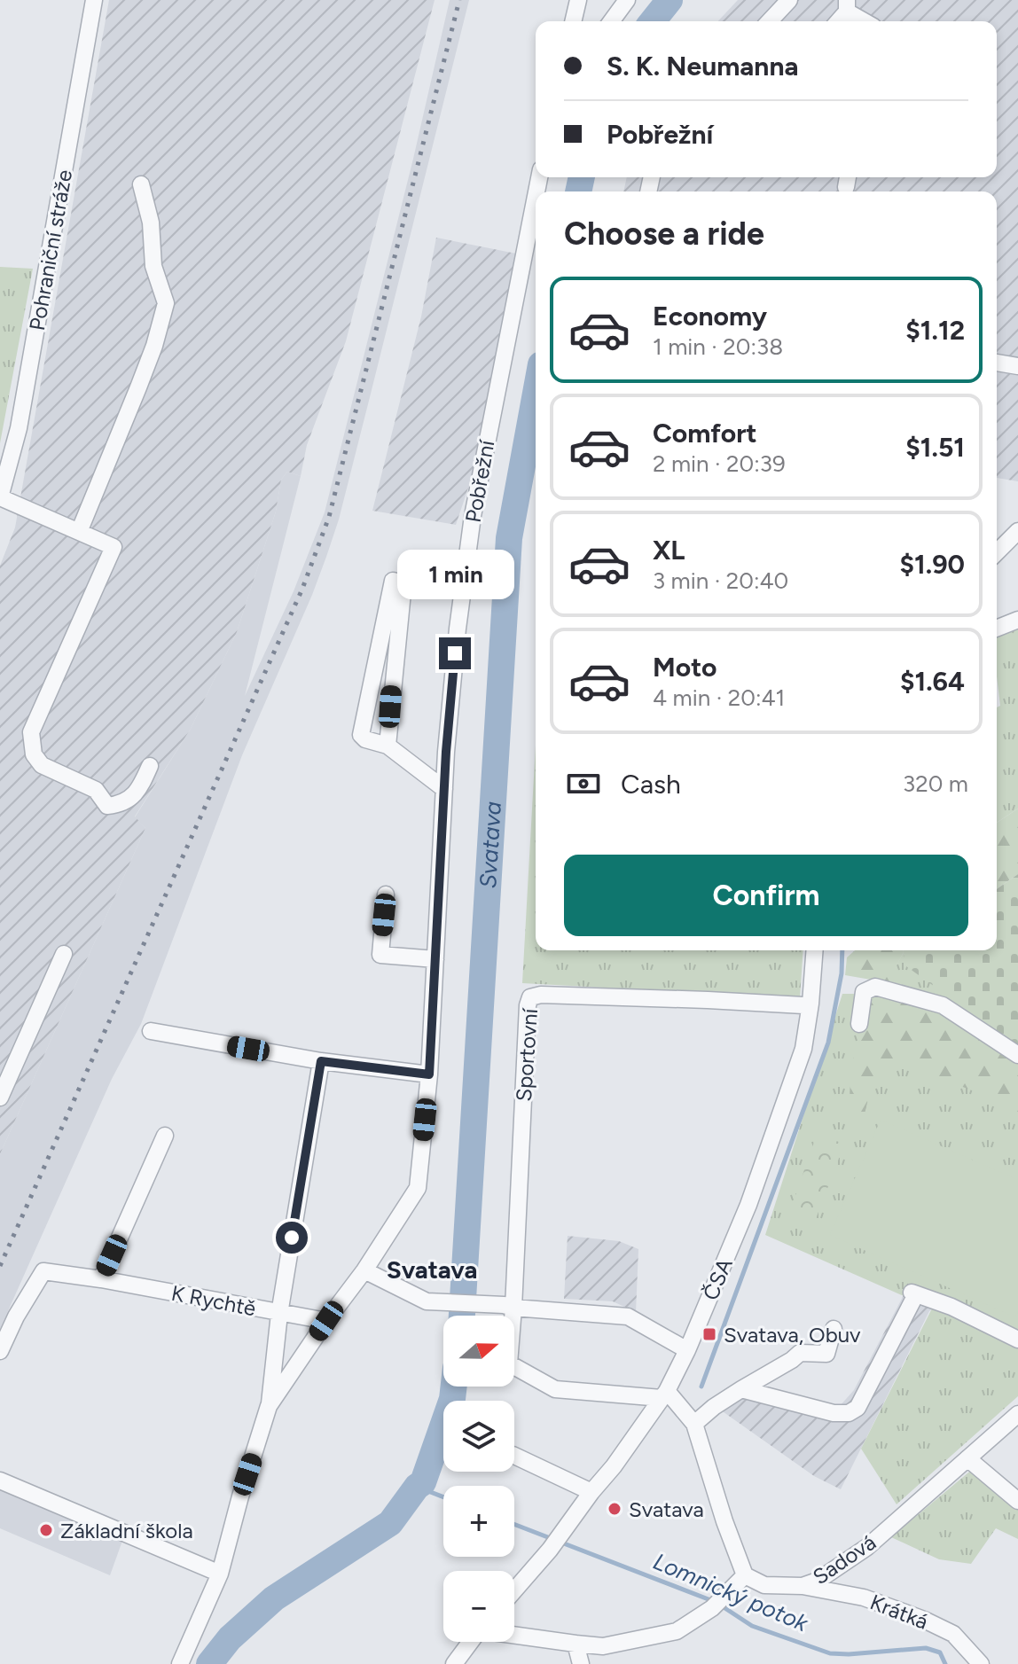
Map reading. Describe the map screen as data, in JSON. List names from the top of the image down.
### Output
{
  "streets": {
    "street": [
      "Pohraniční stráže",
      "Pobřežní",
      "Sportovní",
      "ČSA",
      "K Rychtě",
      "Sadová",
      "Krátká"
    ]
  },
  "crossings": [
    ["Pobřežní", "K Rychtě"],
    ["Sportovní", "ČSA"],
    ["Sadová", "Krátká"]
  ],
  "districts": ["Svatava"],
  "water": ["Svatava", "Lomnický potok"],
  "places": {
    "transit": ["Svatava, Obuv"],
    "other": ["Svatava", "Základní škola"]
  },
  "north": "right",
  "page": {
    "banner": ["S. K. Neumanna", "Pobřežní"],
    "heading": "Choose a ride",
    "list": [
      {
        "name": "Economy",
        "note": "1 min · 20:38",
        "value": "$1.12"
      },
      {
        "name": "Comfort",
        "note": "2 min · 20:39",
        "value": "$1.51"
      },
      {
        "name": "XL",
        "note": "3 min · 20:40",
        "value": "$1.90"
      },
      {
        "name": "Moto",
        "note": "4 min · 20:41",
        "value": "$1.64"
      }
    ],
    "bubble": "1 min",
    "pay": ["Cash", "320 m"],
    "buttons": "Confirm",
    "map_buttons": ["+", "−"]
  }
}
